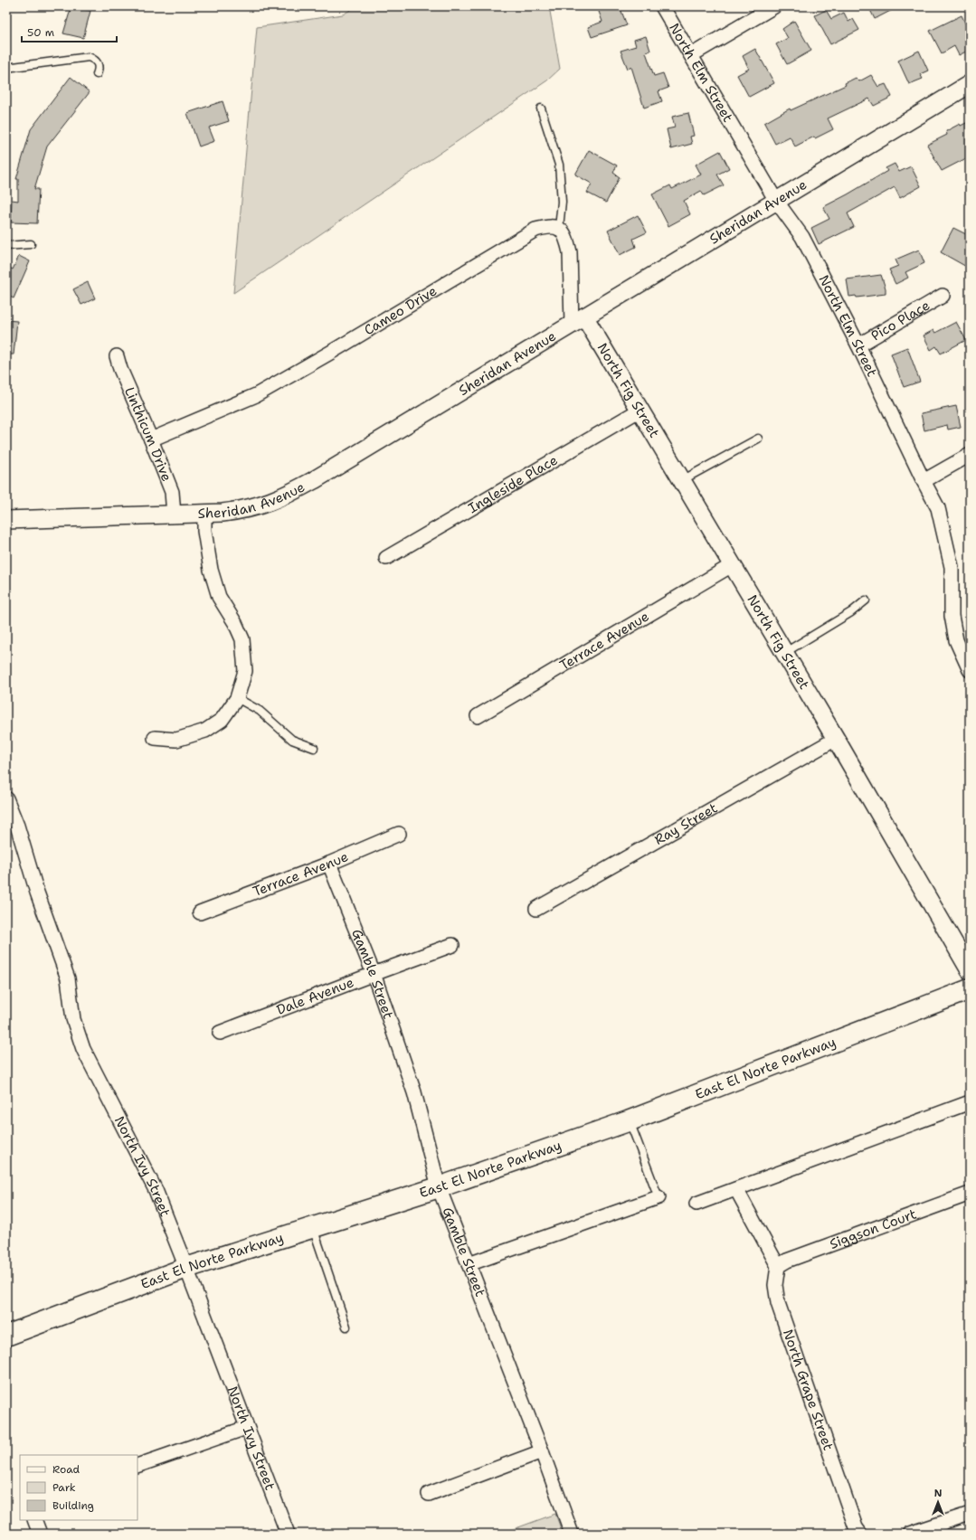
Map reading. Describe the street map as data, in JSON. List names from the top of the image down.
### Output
{
  "streets": {
    "main road": ["East El Norte Parkway"],
    "street": [
      "North Elm Street",
      "Sheridan Avenue",
      "Cameo Drive",
      "Pico Place",
      "North Fig Street",
      "Linthicum Drive",
      "Ingleside Place",
      "Terrace Avenue",
      "Ray Street",
      "Gamble Street",
      "Dale Avenue",
      "North Ivy Street",
      "Siggson Court",
      "North Grape Street"
    ]
  },
  "crossings": [
    ["North Elm Street", "Sheridan Avenue"],
    ["North Elm Street", "Pico Place"],
    ["Sheridan Avenue", "North Fig Street"],
    ["Sheridan Avenue", "Linthicum Drive"],
    ["Cameo Drive", "Linthicum Drive"],
    ["North Fig Street", "Ingleside Place"],
    ["North Fig Street", "Terrace Avenue"],
    ["North Fig Street", "Ray Street"],
    ["Terrace Avenue", "Gamble Street"],
    ["Gamble Street", "Dale Avenue"],
    ["Gamble Street", "East El Norte Parkway"],
    ["East El Norte Parkway", "North Ivy Street"],
    ["Siggson Court", "North Grape Street"]
  ],
  "legend": ["Road", "Park", "Building"],
  "scale_bar": "50 m",
  "north": "top"
}
